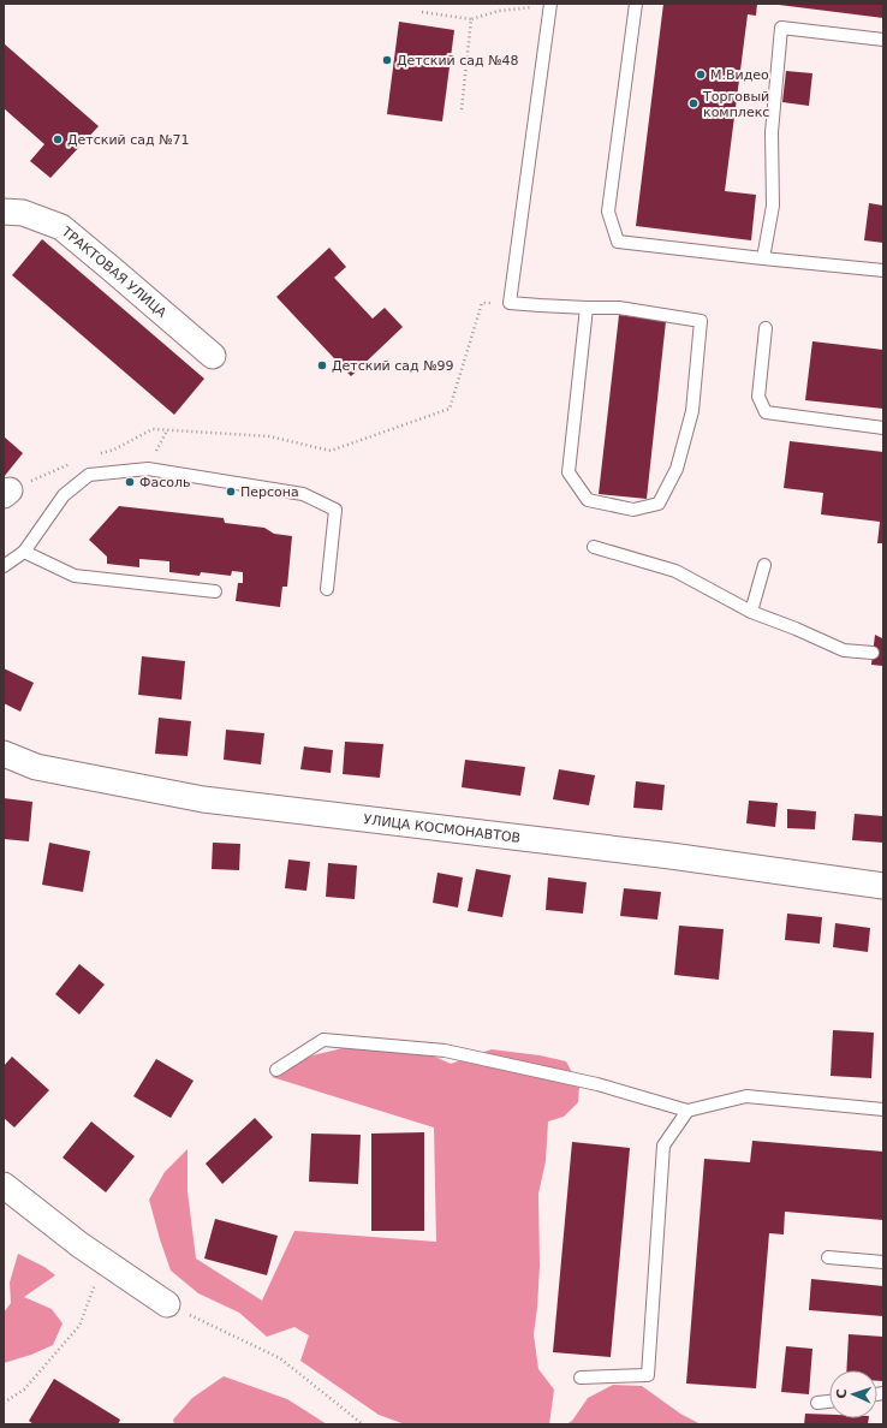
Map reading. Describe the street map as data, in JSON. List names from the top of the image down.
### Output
{
  "streets": {
    "street": ["ТРАКТОВАЯ УЛИЦА", "УЛИЦА КОСМОНАВТОВ"]
  },
  "places": [
    "Детский сад №48",
    "М.Видео",
    "Торговый комплекс",
    "Детский сад №71",
    "Детский сад №99",
    "Фасоль",
    "Персона"
  ],
  "north": "left"
}
